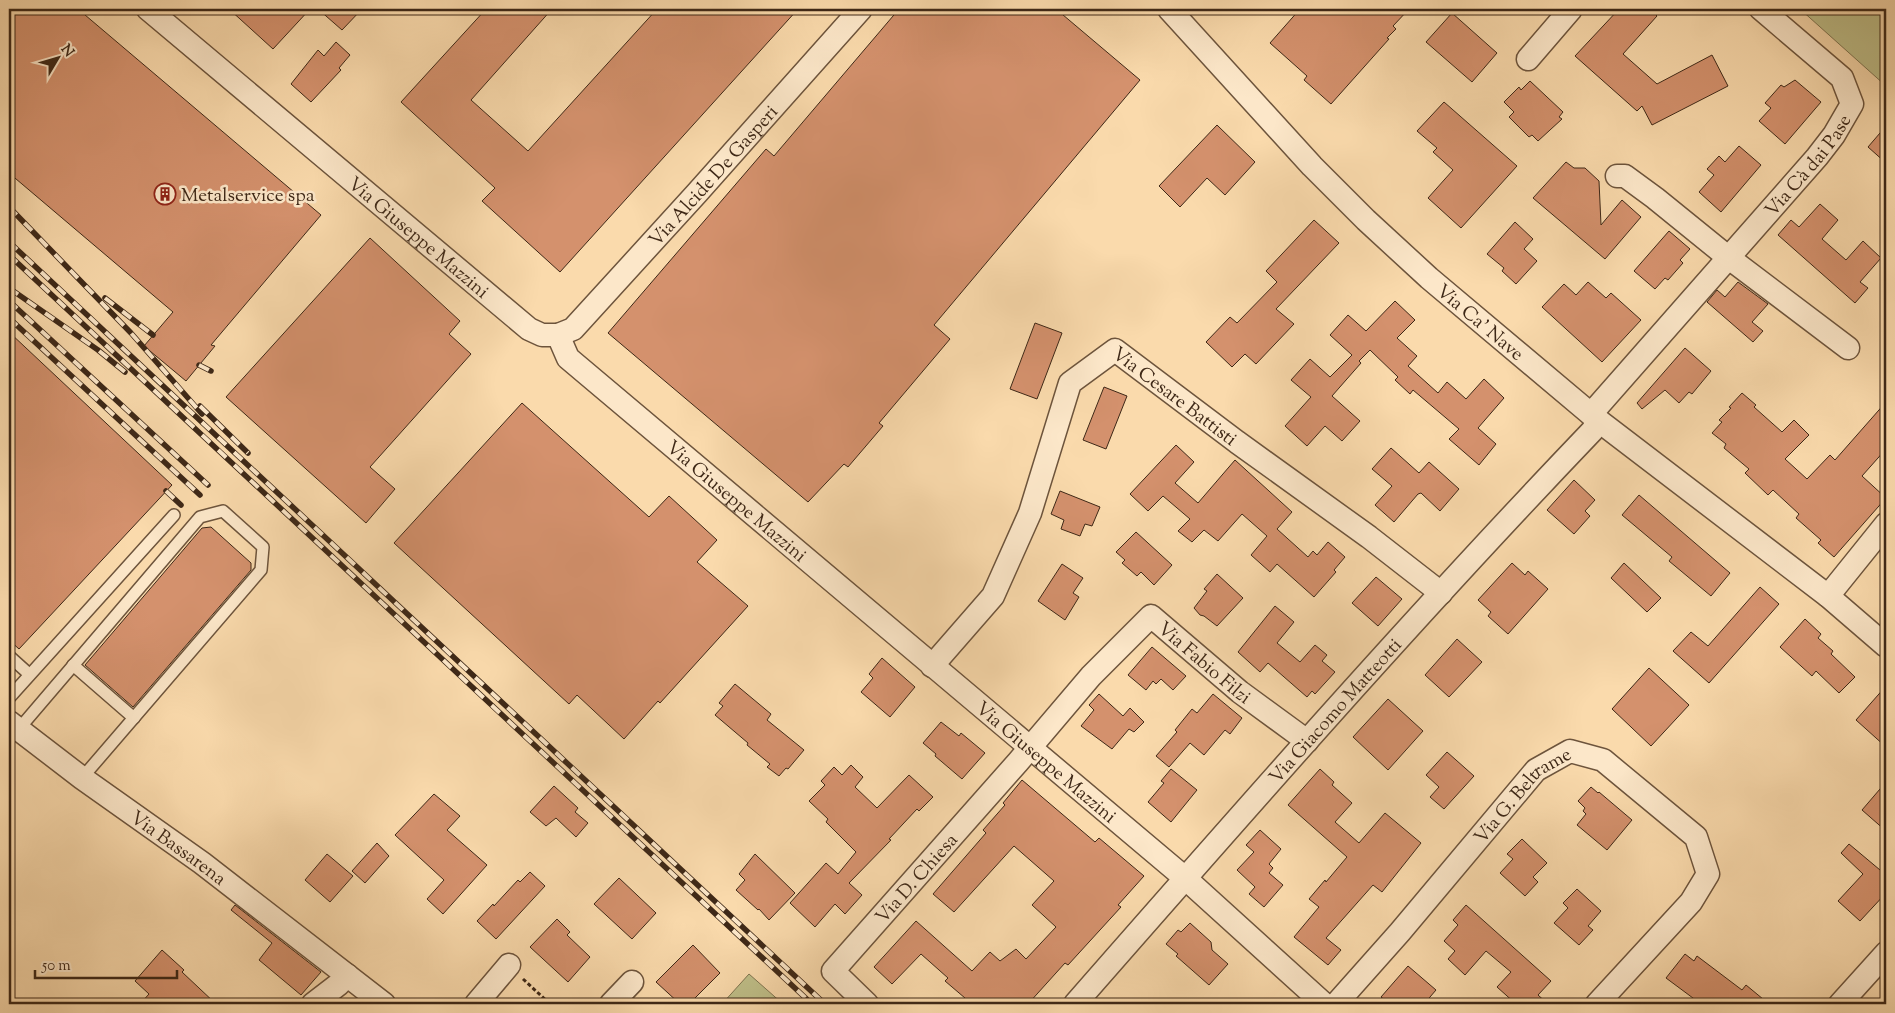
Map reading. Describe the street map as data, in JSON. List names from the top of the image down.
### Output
{
  "streets": {
    "street": [
      "Via Cà dai Pase",
      "Via Alcide De Gasperi",
      "Via Giuseppe Mazzini",
      "Via Ca' Nave",
      "Via Cesare Battisti",
      "Via Fabio Filzi",
      "Via Giacomo Matteotti",
      "Via G. Beltrame",
      "Via Bassarena",
      "Via D. Chiesa"
    ]
  },
  "crossings": [
    ["Via Cà dai Pase", "Via Ca' Nave"],
    ["Via Cà dai Pase", "Via Giacomo Matteotti"],
    ["Via Alcide De Gasperi", "Via Giuseppe Mazzini"],
    ["Via Giuseppe Mazzini", "Via Cesare Battisti"],
    ["Via Giuseppe Mazzini", "Via Fabio Filzi"],
    ["Via Giuseppe Mazzini", "Via Giacomo Matteotti"],
    ["Via Giuseppe Mazzini", "Via D. Chiesa"],
    ["Via Ca' Nave", "Via Giacomo Matteotti"],
    ["Via Cesare Battisti", "Via Giacomo Matteotti"],
    ["Via Fabio Filzi", "Via Giacomo Matteotti"],
    ["Via Fabio Filzi", "Via D. Chiesa"]
  ],
  "places": {
    "building": ["Metalservice spa"]
  },
  "scale_bar": "50 m",
  "north": "top right"
}
